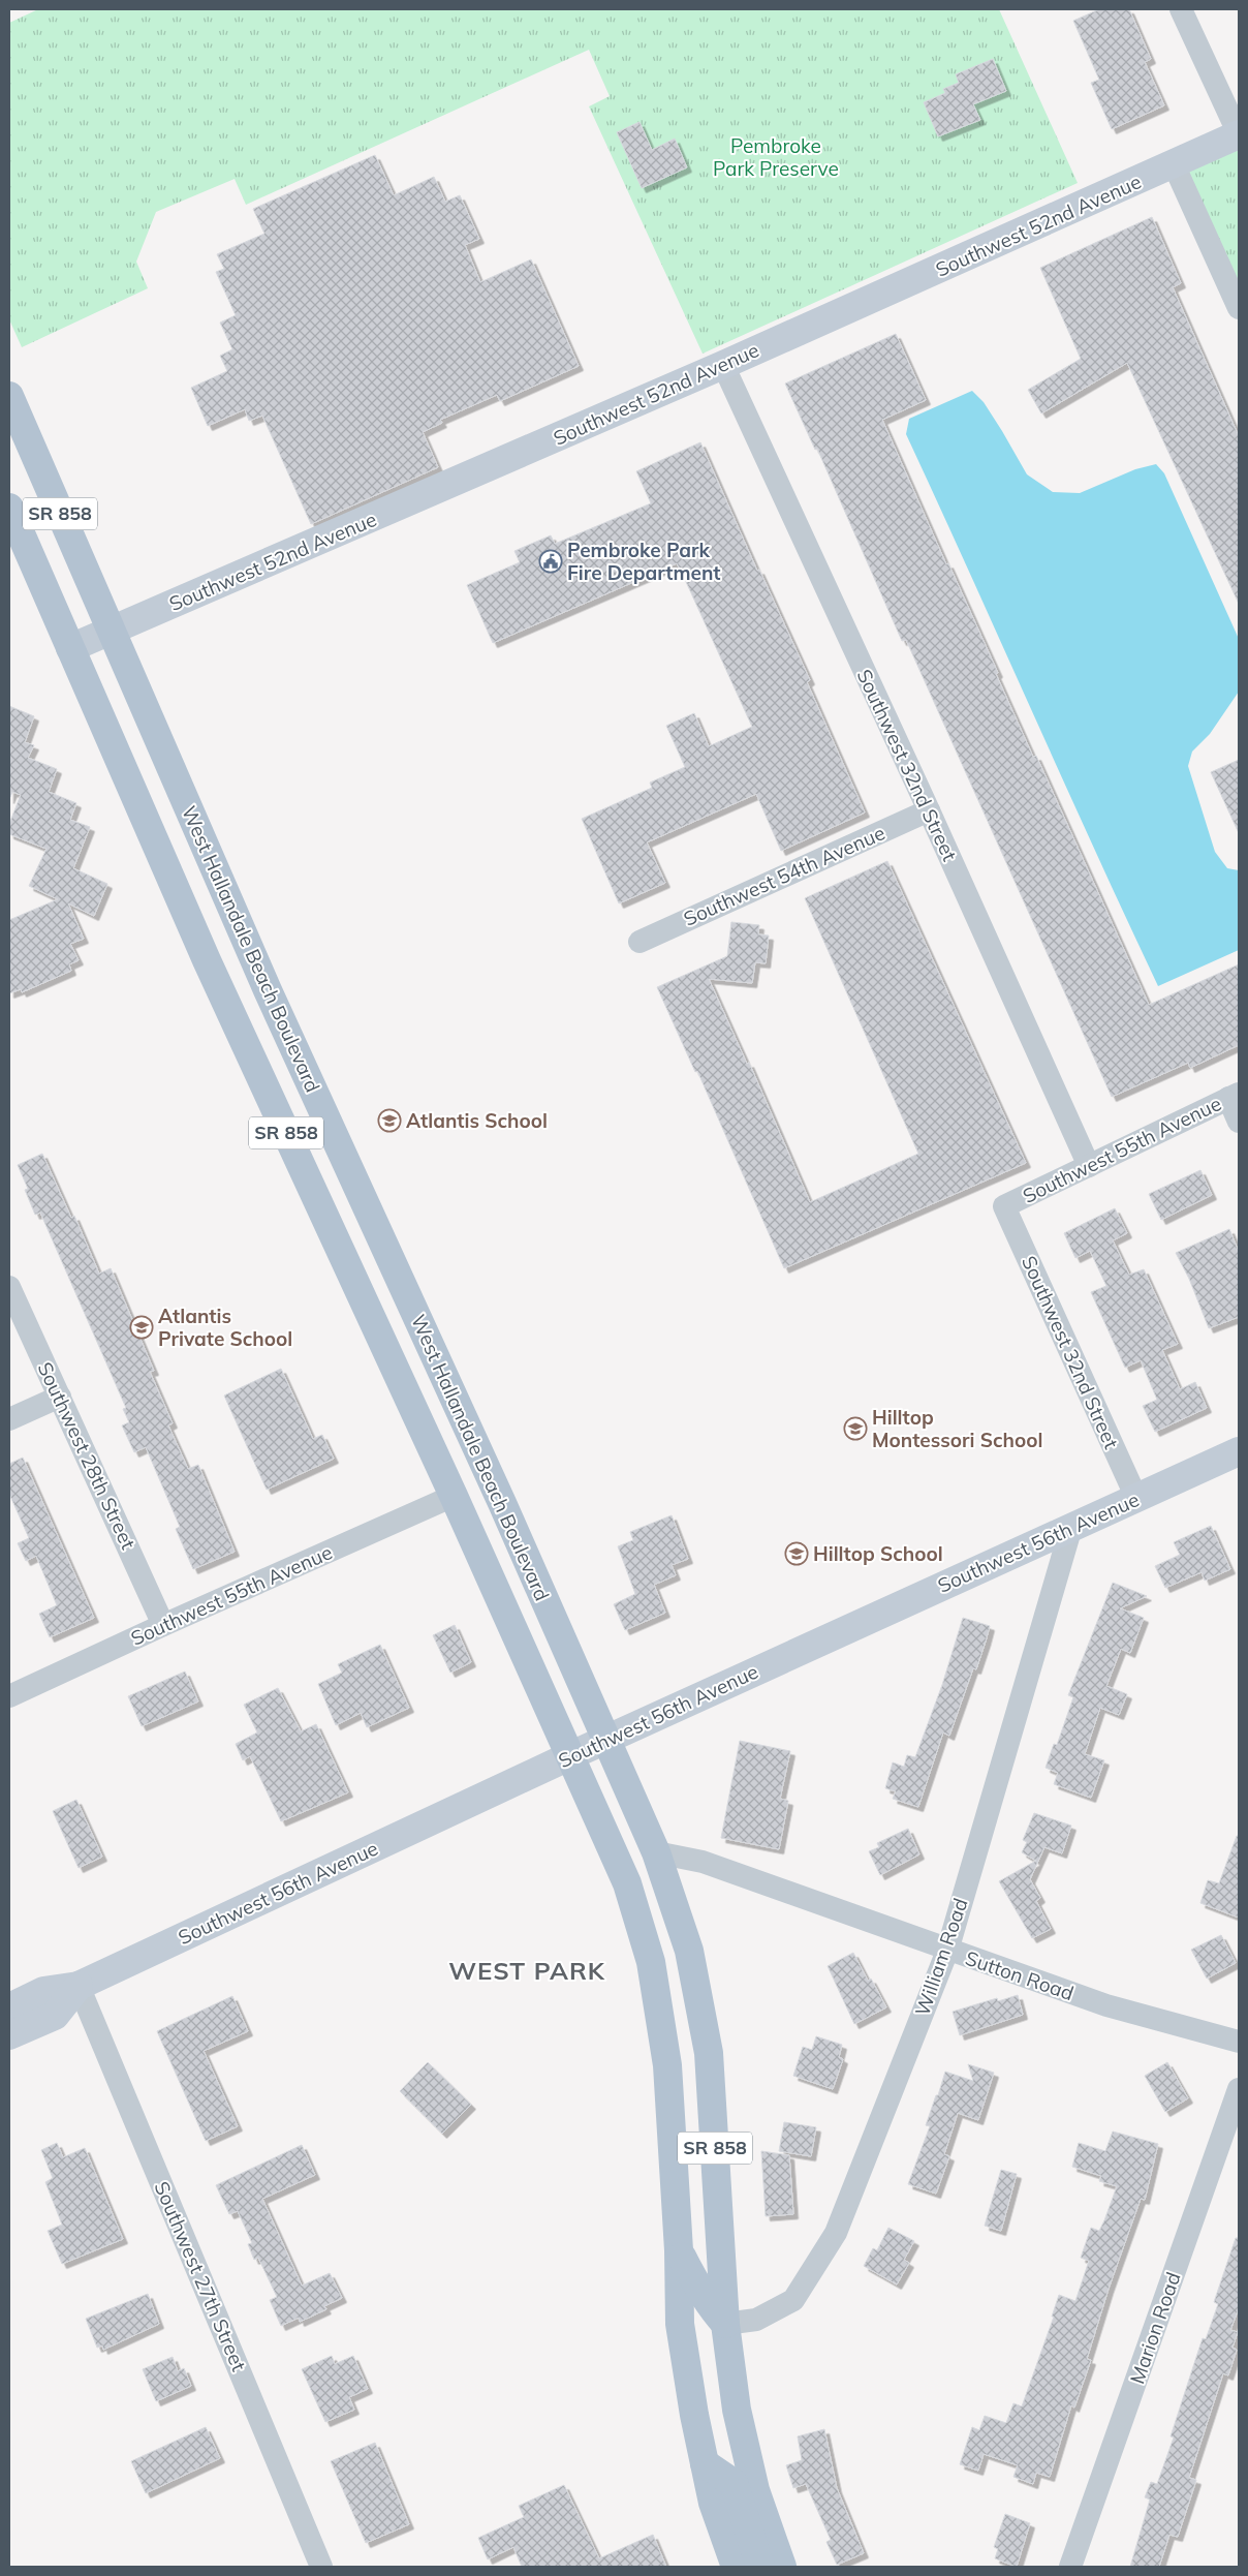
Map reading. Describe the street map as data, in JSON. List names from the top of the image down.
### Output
{
  "streets": {
    "main road": ["SR 858", "West Hallandale Beach Boulevard"],
    "street": [
      "Southwest 52nd Avenue",
      "Southwest 32nd Street",
      "Southwest 54th Avenue",
      "Southwest 55th Avenue",
      "Southwest 28th Street",
      "Southwest 56th Avenue",
      "William Road",
      "Sutton Road",
      "Southwest 27th Street",
      "Marion Road"
    ]
  },
  "crossings": [
    ["Southwest 52nd Avenue", "Southwest 32nd Street"],
    ["Southwest 52nd Avenue", "West Hallandale Beach Boulevard"],
    ["Southwest 32nd Street", "Southwest 54th Avenue"],
    ["Southwest 32nd Street", "Southwest 55th Avenue"],
    ["Southwest 32nd Street", "Southwest 56th Avenue"],
    ["West Hallandale Beach Boulevard", "Southwest 55th Avenue"],
    ["West Hallandale Beach Boulevard", "Southwest 56th Avenue"],
    ["West Hallandale Beach Boulevard", "William Road"],
    ["West Hallandale Beach Boulevard", "Sutton Road"],
    ["Southwest 55th Avenue", "Southwest 28th Street"],
    ["Southwest 56th Avenue", "William Road"],
    ["Southwest 56th Avenue", "Southwest 27th Street"],
    ["William Road", "Sutton Road"]
  ],
  "districts": ["WEST PARK"],
  "parks": ["Pembroke Park Preserve"],
  "places": {
    "public building": ["Pembroke Park Fire Department"],
    "school or university": [
      "Atlantis School",
      "Atlantis Private School",
      "Hilltop Montessori School",
      "Hilltop School"
    ]
  }
}
